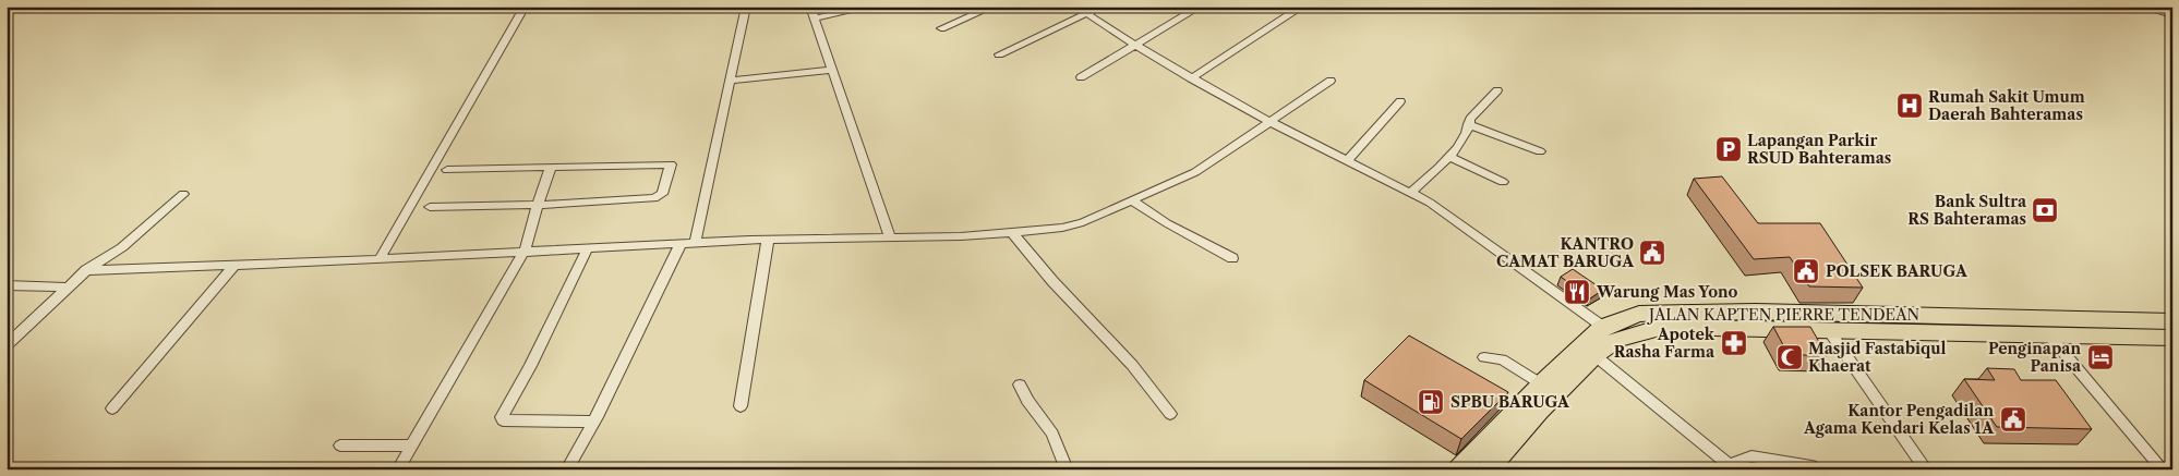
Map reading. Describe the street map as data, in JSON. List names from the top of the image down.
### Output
{
  "streets": {
    "highway": ["JALAN KAPTEN PIERRE TENDEAN"]
  },
  "places": {
    "hospital": ["Rumah Sakit Umum Daerah Bahteramas"],
    "parking": ["Lapangan Parkir RSUD Bahteramas"],
    "bank": ["Bank Sultra RS Bahteramas"],
    "public building": ["KANTRO CAMAT BARUGA", "POLSEK BARUGA", "Kantor Pengadilan Agama Kendari Kelas 1A"],
    "restaurant": ["Warung Mas Yono"],
    "pharmacy": ["Apotek Rasha Farma"],
    "mosque": ["Masjid Fastabiqul Khaerat"],
    "hotel": ["Penginapan Panisa"],
    "fuel station": ["SPBU BARUGA"]
  }
}
